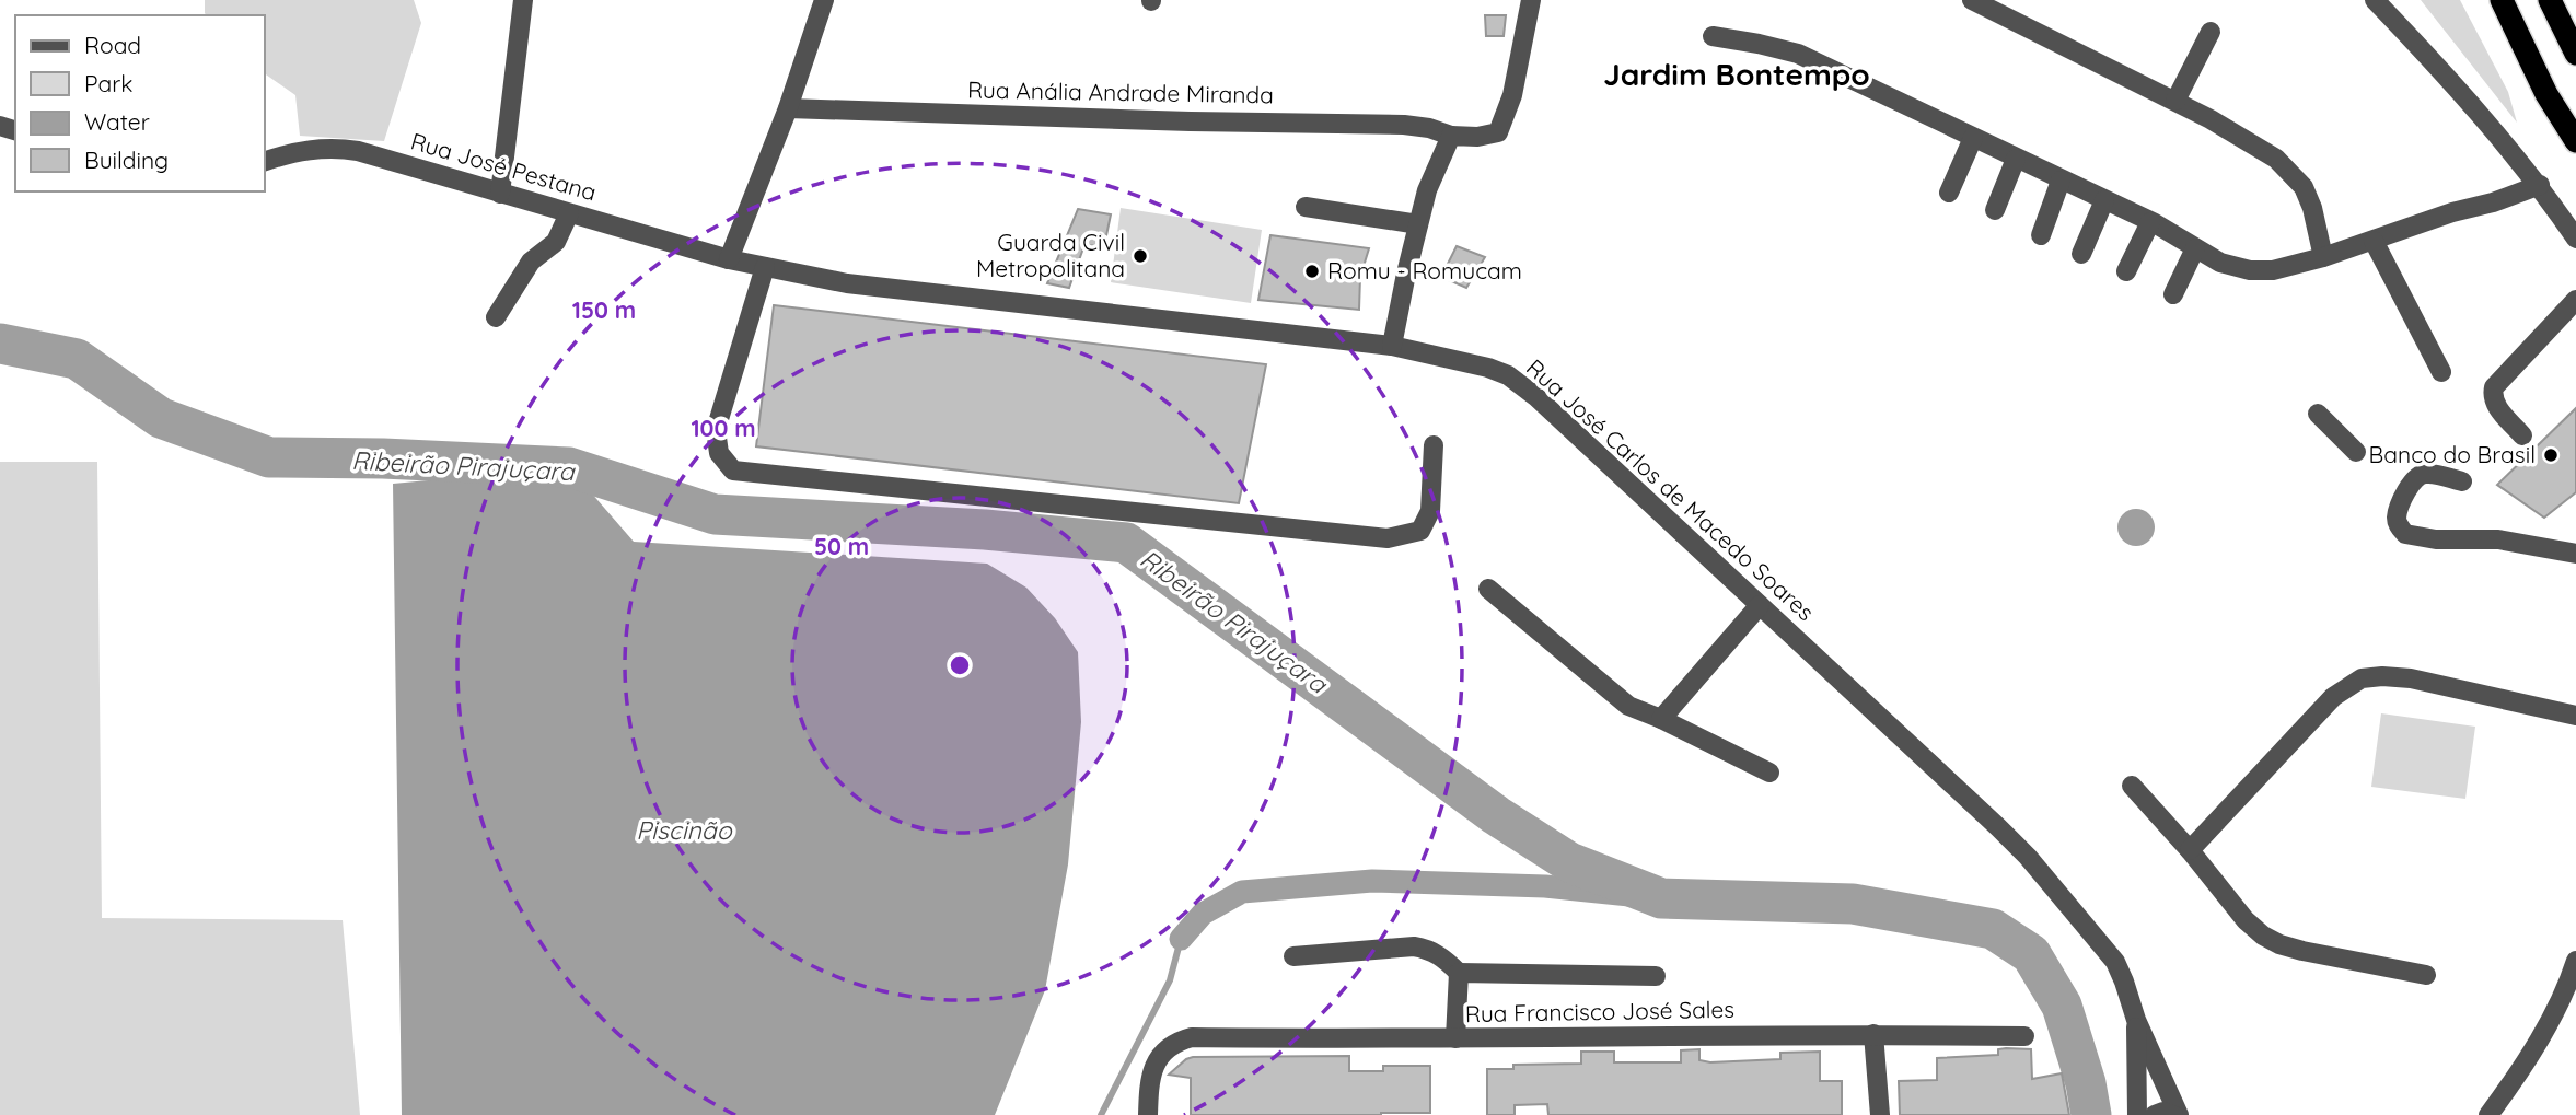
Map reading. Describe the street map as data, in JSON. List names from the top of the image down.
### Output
{
  "streets": {
    "street": [
      "Rua Anália Andrade Miranda",
      "Rua José Pestana",
      "Rua José Carlos de Macedo Soares",
      "Rua Francisco José Sales"
    ]
  },
  "crossings": [
    ["Rua José Pestana", "Rua José Carlos de Macedo Soares"]
  ],
  "districts": ["Jardim Bontempo"],
  "water": ["Ribeirão Pirajuçara", "Piscinão"],
  "places": ["Guarda Civil Metropolitana", "Romu - Romucam", "Banco do Brasil"],
  "legend": [
    "Road",
    "Park",
    "Water",
    "Building"
  ],
  "rings": ["150 m", "100 m", "50 m"]
}
